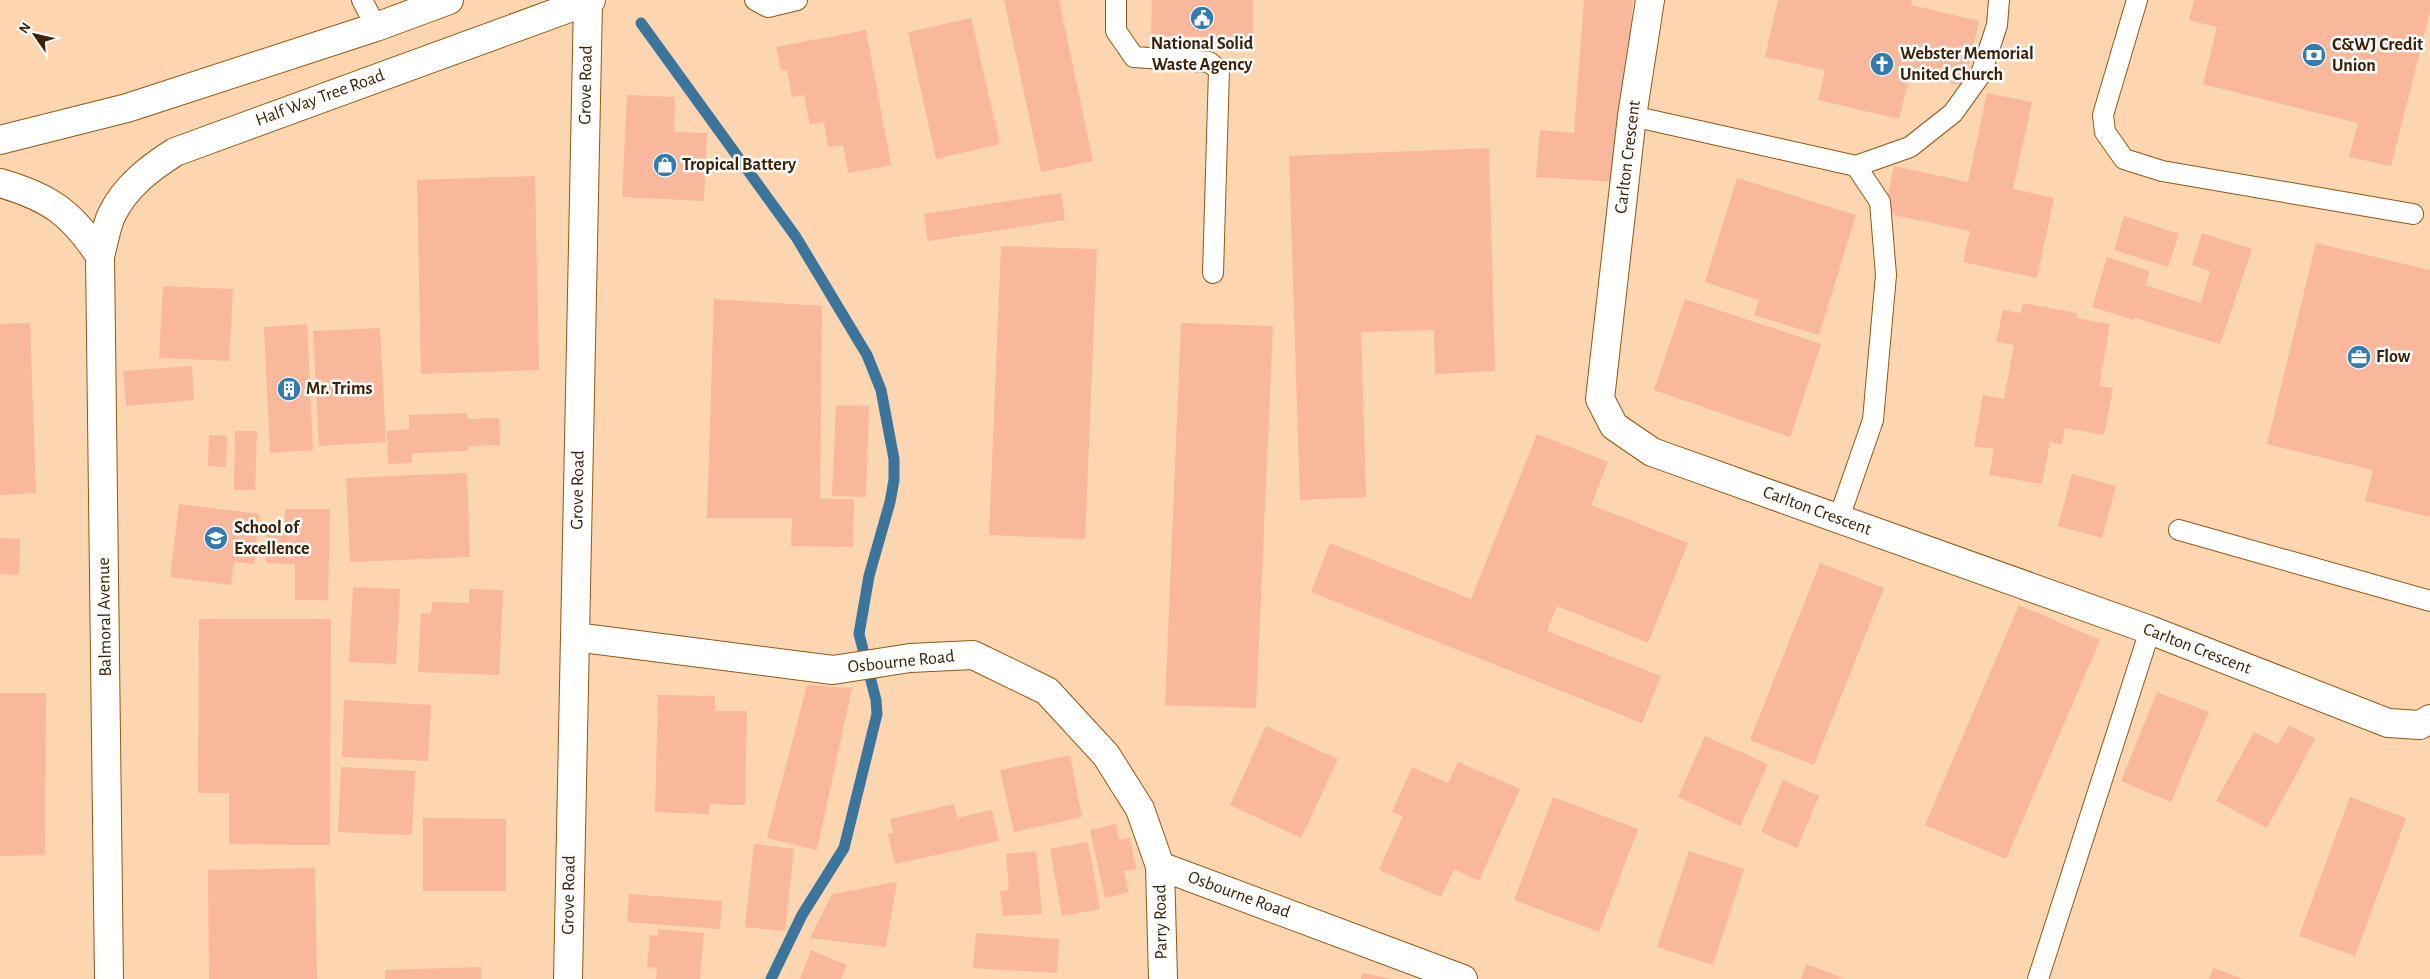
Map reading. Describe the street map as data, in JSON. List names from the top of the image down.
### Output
{
  "streets": {
    "street": [
      "Grove Road",
      "Half Way Tree Road",
      "Carlton Crescent",
      "Balmoral Avenue",
      "Osbourne Road",
      "Parry Road"
    ]
  },
  "crossings": [
    ["Grove Road", "Half Way Tree Road"],
    ["Grove Road", "Osbourne Road"],
    ["Half Way Tree Road", "Balmoral Avenue"],
    ["Osbourne Road", "Parry Road"]
  ],
  "places": {
    "public building": ["National Solid Waste Agency"],
    "bank": ["C&WJ Credit Union"],
    "church": ["Webster Memorial United Church"],
    "shop": ["Tropical Battery"],
    "office": ["Flow"],
    "building": ["Mr. Trims"],
    "school or university": ["School of Excellence"]
  },
  "north": "top left"
}
